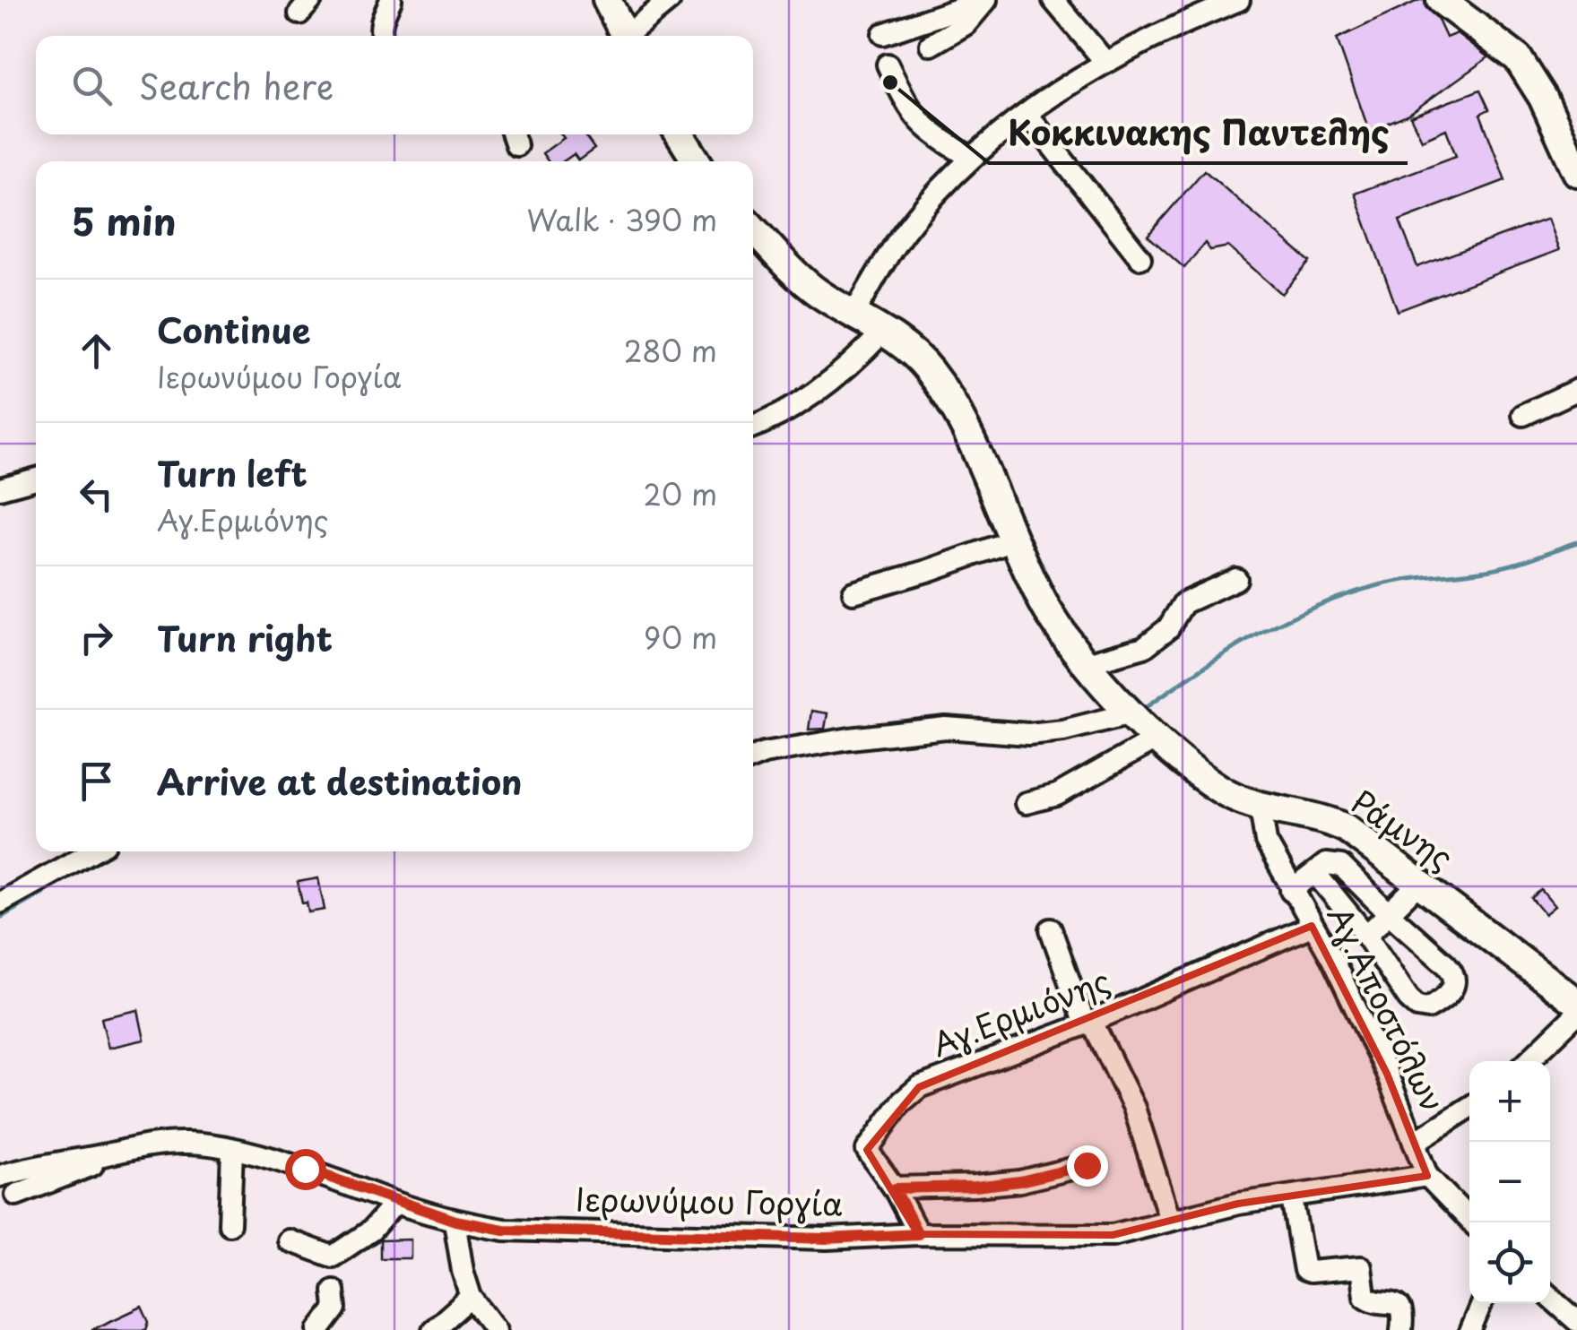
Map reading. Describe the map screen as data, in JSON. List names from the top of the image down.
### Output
{
  "streets": {
    "main road": ["Ράμνης"],
    "street": ["Αγ.Αποστόλων", "Αγ.Ερμιόνης", "Ιερωνύμου Γοργία"]
  },
  "crossings": [
    ["Ράμνης", "Αγ.Αποστόλων"],
    ["Αγ.Αποστόλων", "Αγ.Ερμιόνης"],
    ["Αγ.Αποστόλων", "Ιερωνύμου Γοργία"],
    ["Αγ.Ερμιόνης", "Ιερωνύμου Γοργία"]
  ],
  "places": ["Κοκκινακης Παντελης"],
  "page": {
    "search": "Search here",
    "heading": ["5 min", "Walk · 390 m"],
    "list": [
      ["Continue", "Ιερωνύμου Γοργία", "280 m"],
      ["Turn left", "Αγ.Ερμιόνης", "20 m"],
      ["Turn right", "90 m"],
      "Arrive at destination"
    ],
    "map_buttons": ["+", "−"]
  }
}
